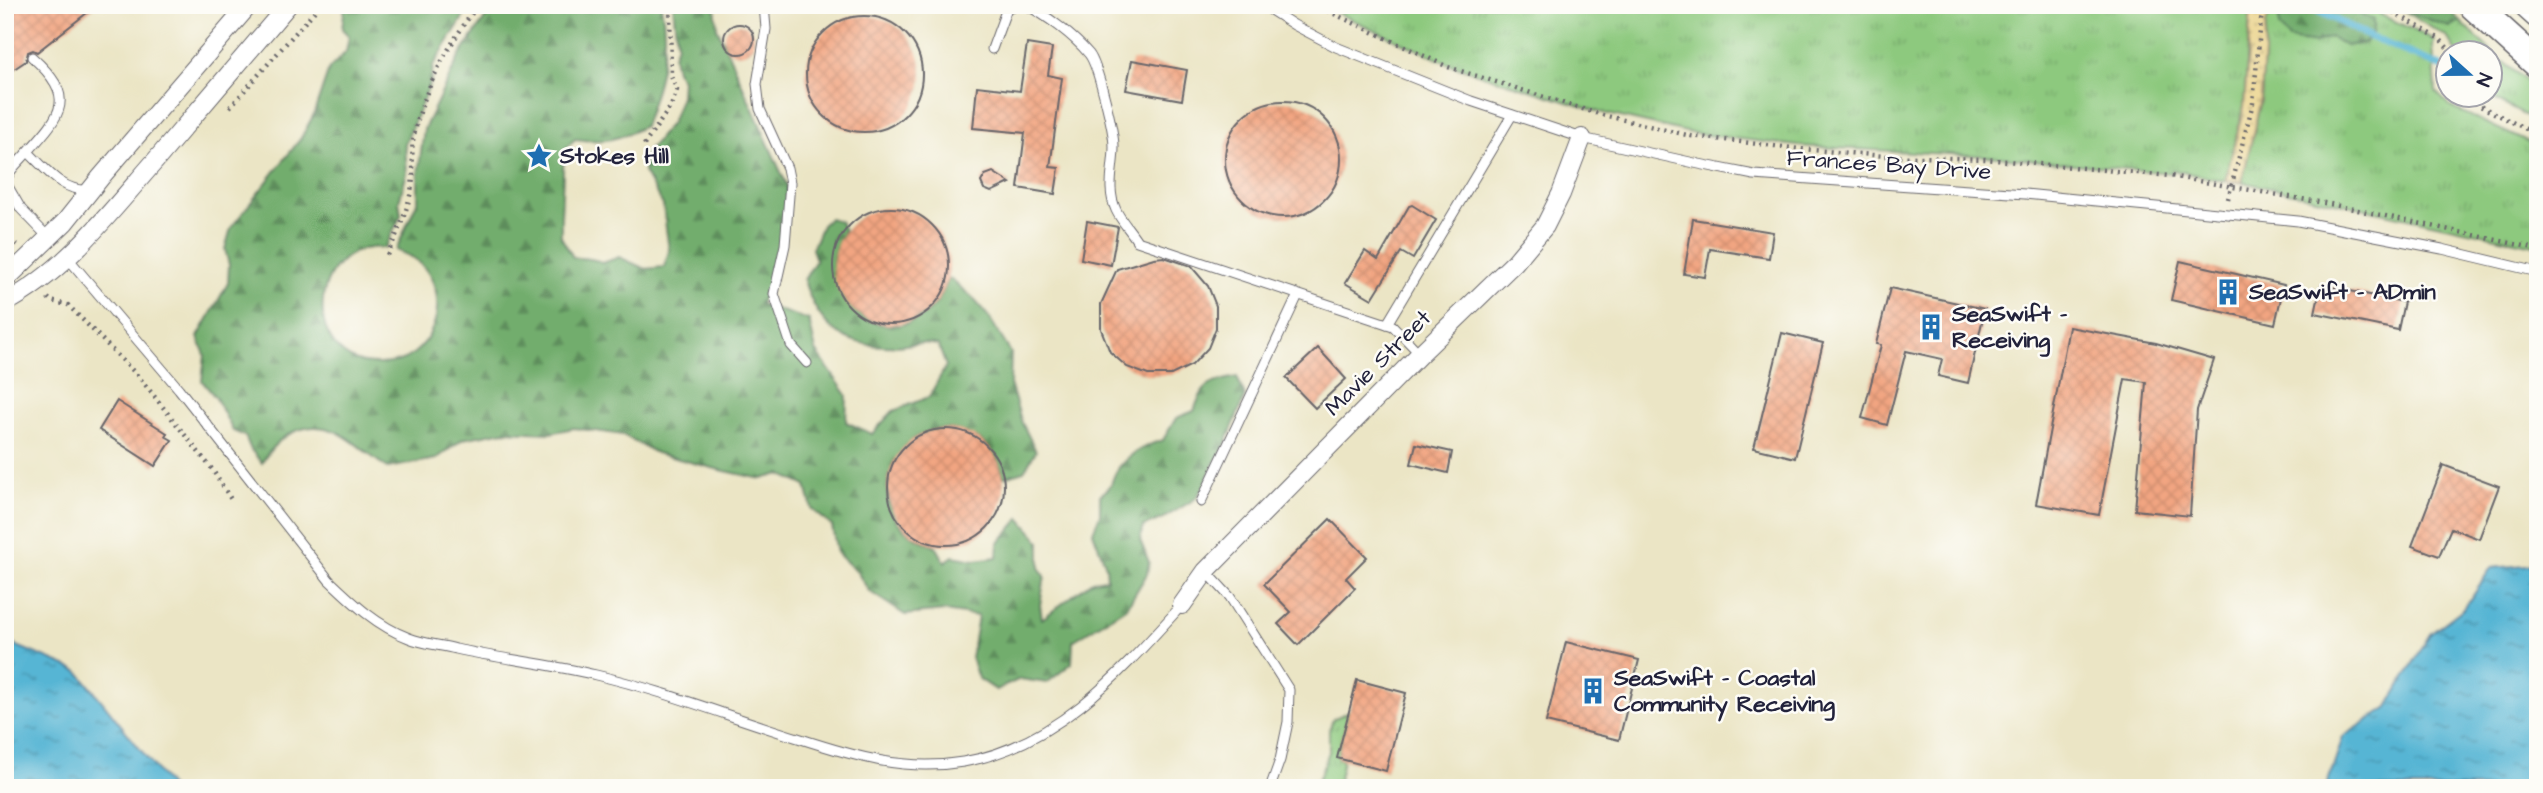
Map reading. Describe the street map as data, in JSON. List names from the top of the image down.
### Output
{
  "streets": {
    "street": ["Mavie Street"],
    "lane": ["Frances Bay Drive"]
  },
  "crossings": [
    ["Frances Bay Drive", "Mavie Street"]
  ],
  "places": {
    "place": ["Stokes Hill"],
    "building": ["SeaSwift - ADmin", "SeaSwift - Receiving", "SeaSwift - Coastal Community Receiving"]
  },
  "north": "right"
}
